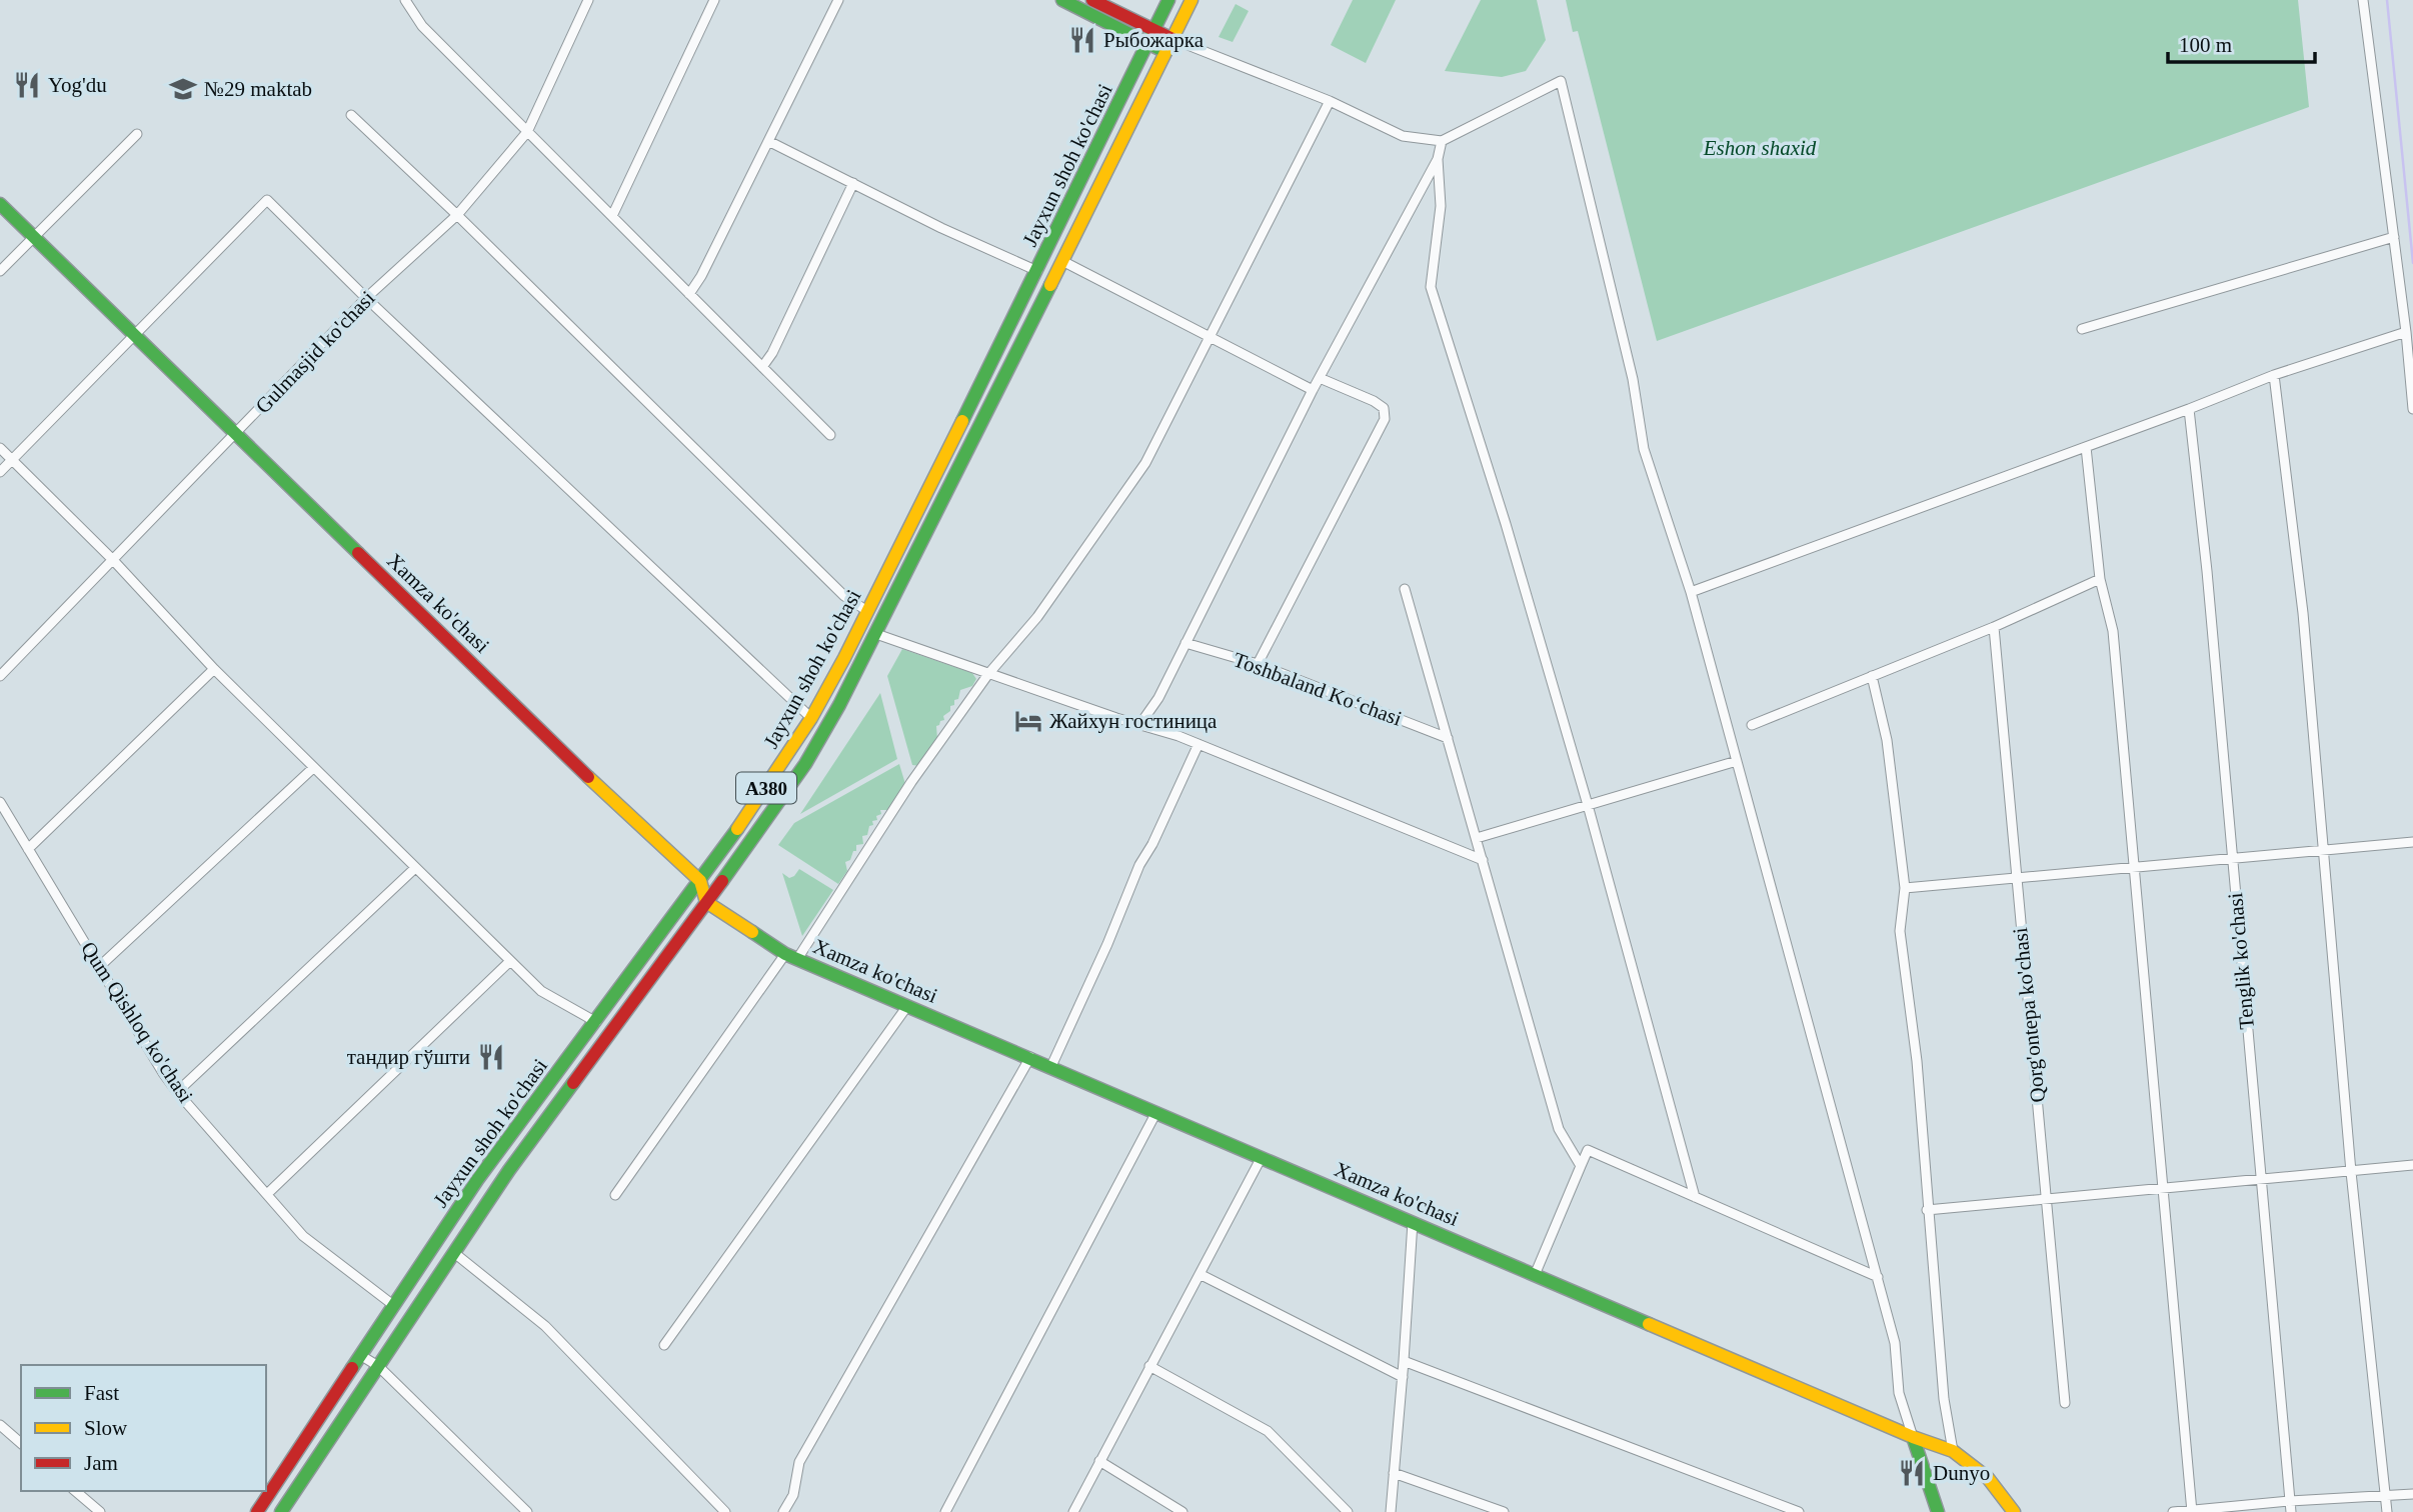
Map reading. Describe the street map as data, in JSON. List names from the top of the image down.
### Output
{
  "streets": {
    "main road": ["Jayxun shoh ko'chasi", "Xamza ko'chasi", "A380"],
    "street": [
      "Gulmasjid ko'chasi",
      "Toshbaland Koʻchasi",
      "Tenglik ko'chasi",
      "Qorg'ontepa ko'chasi",
      "Qum Qishloq ko'chasi"
    ]
  },
  "crossings": [
    ["Jayxun shoh ko'chasi", "Xamza ko'chasi"],
    ["Jayxun shoh ko'chasi", "Qum Qishloq ko'chasi"],
    ["Gulmasjid ko'chasi", "Xamza ko'chasi"]
  ],
  "parks": ["Eshon shaxid"],
  "places": {
    "restaurant": [
      "Рыбожарка",
      "Yog'du",
      "тандир гўшти",
      "Dunyo"
    ],
    "school or university": ["№29 maktab"],
    "hotel": ["Жайхун гостиница"]
  },
  "legend": ["Fast", "Slow", "Jam"],
  "scale_bar": "100 m"
}
